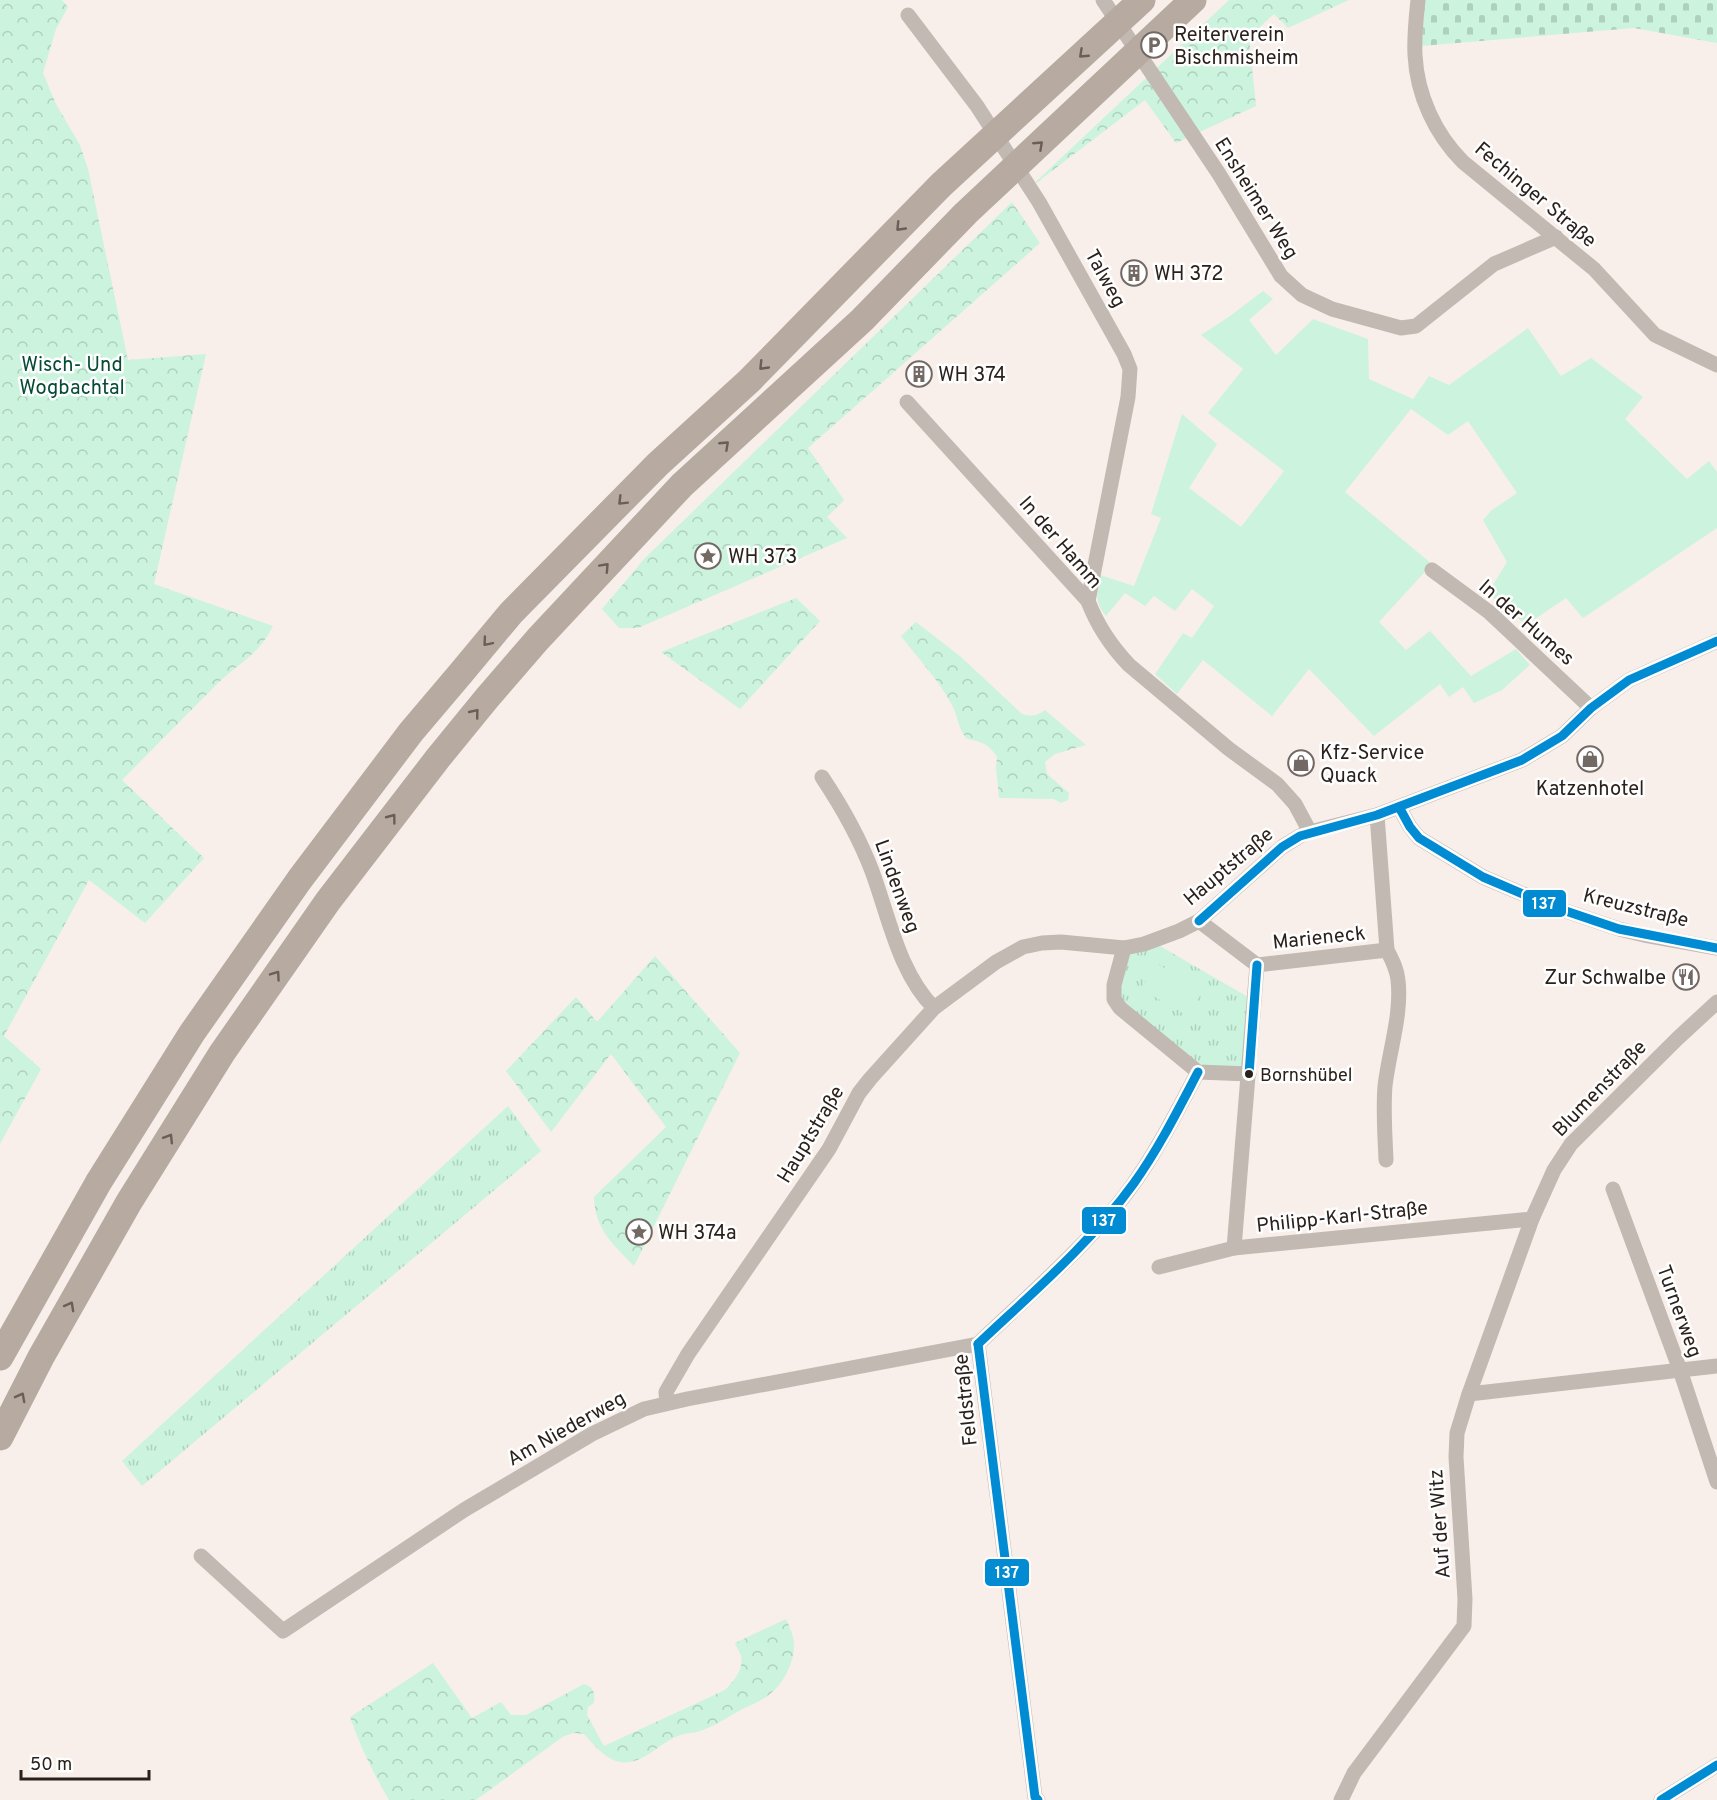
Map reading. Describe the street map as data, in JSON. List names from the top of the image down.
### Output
{
  "streets": {
    "street": [
      "Fechinger Straße",
      "Ensheimer Weg",
      "Talweg",
      "In der Hamm",
      "In der Humes",
      "Hauptstraße",
      "Lindenweg",
      "Kreuzstraße",
      "Marieneck",
      "Blumenstraße",
      "Philipp-Karl-Straße",
      "Turnerweg",
      "Feldstraße",
      "Am Niederweg",
      "Auf der Witz"
    ]
  },
  "crossings": [
    ["Fechinger Straße", "Ensheimer Weg"],
    ["Talweg", "In der Hamm"],
    ["In der Hamm", "Hauptstraße"],
    ["In der Humes", "Hauptstraße"],
    ["Hauptstraße", "Lindenweg"],
    ["Hauptstraße", "Kreuzstraße"],
    ["Hauptstraße", "Marieneck"],
    ["Hauptstraße", "Am Niederweg"],
    ["Blumenstraße", "Philipp-Karl-Straße"],
    ["Blumenstraße", "Auf der Witz"],
    ["Philipp-Karl-Straße", "Auf der Witz"],
    ["Feldstraße", "Am Niederweg"]
  ],
  "parks": ["Wisch- Und Wogbachtal"],
  "places": {
    "parking": ["Reiterverein Bischmisheim"],
    "building": ["WH 372", "WH 374"],
    "place": ["WH 373", "WH 374a"],
    "shop": ["Katzenhotel", "Kfz-Service Quack"],
    "restaurant": ["Zur Schwalbe"],
    "other": ["Bornshübel"]
  },
  "lines": ["transit line 137"],
  "scale_bar": "50 m"
}
